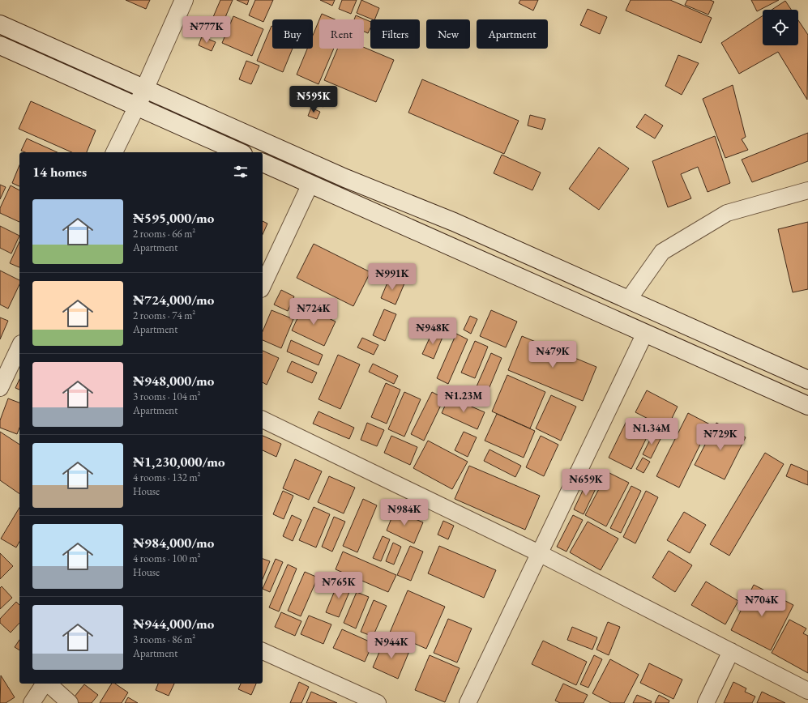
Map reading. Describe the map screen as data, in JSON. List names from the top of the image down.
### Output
{
  "page": {
    "price": [
      "₦777K",
      "₦595K",
      "₦991K",
      "₦724K",
      "₦948K",
      "₦479K",
      "₦1.23M",
      "₦1.34M",
      "₦729K",
      "₦659K",
      "₦984K",
      "₦765K",
      "₦704K",
      "₦944K"
    ],
    "chip": [
      "Buy",
      "Rent",
      "Filters",
      "New",
      "Apartment"
    ],
    "heading": "14 homes",
    "list": [
      {
        "name": "₦595,000/mo",
        "note": "2 rooms · 66 m² · Apartment"
      },
      {
        "name": "₦724,000/mo",
        "note": "2 rooms · 74 m² · Apartment"
      },
      {
        "name": "₦948,000/mo",
        "note": "3 rooms · 104 m² · Apartment"
      },
      {
        "name": "₦1,230,000/mo",
        "note": "4 rooms · 132 m² · House"
      },
      {
        "name": "₦984,000/mo",
        "note": "4 rooms · 100 m² · House"
      },
      {
        "name": "₦944,000/mo",
        "note": "3 rooms · 86 m² · Apartment"
      }
    ]
  }
}
